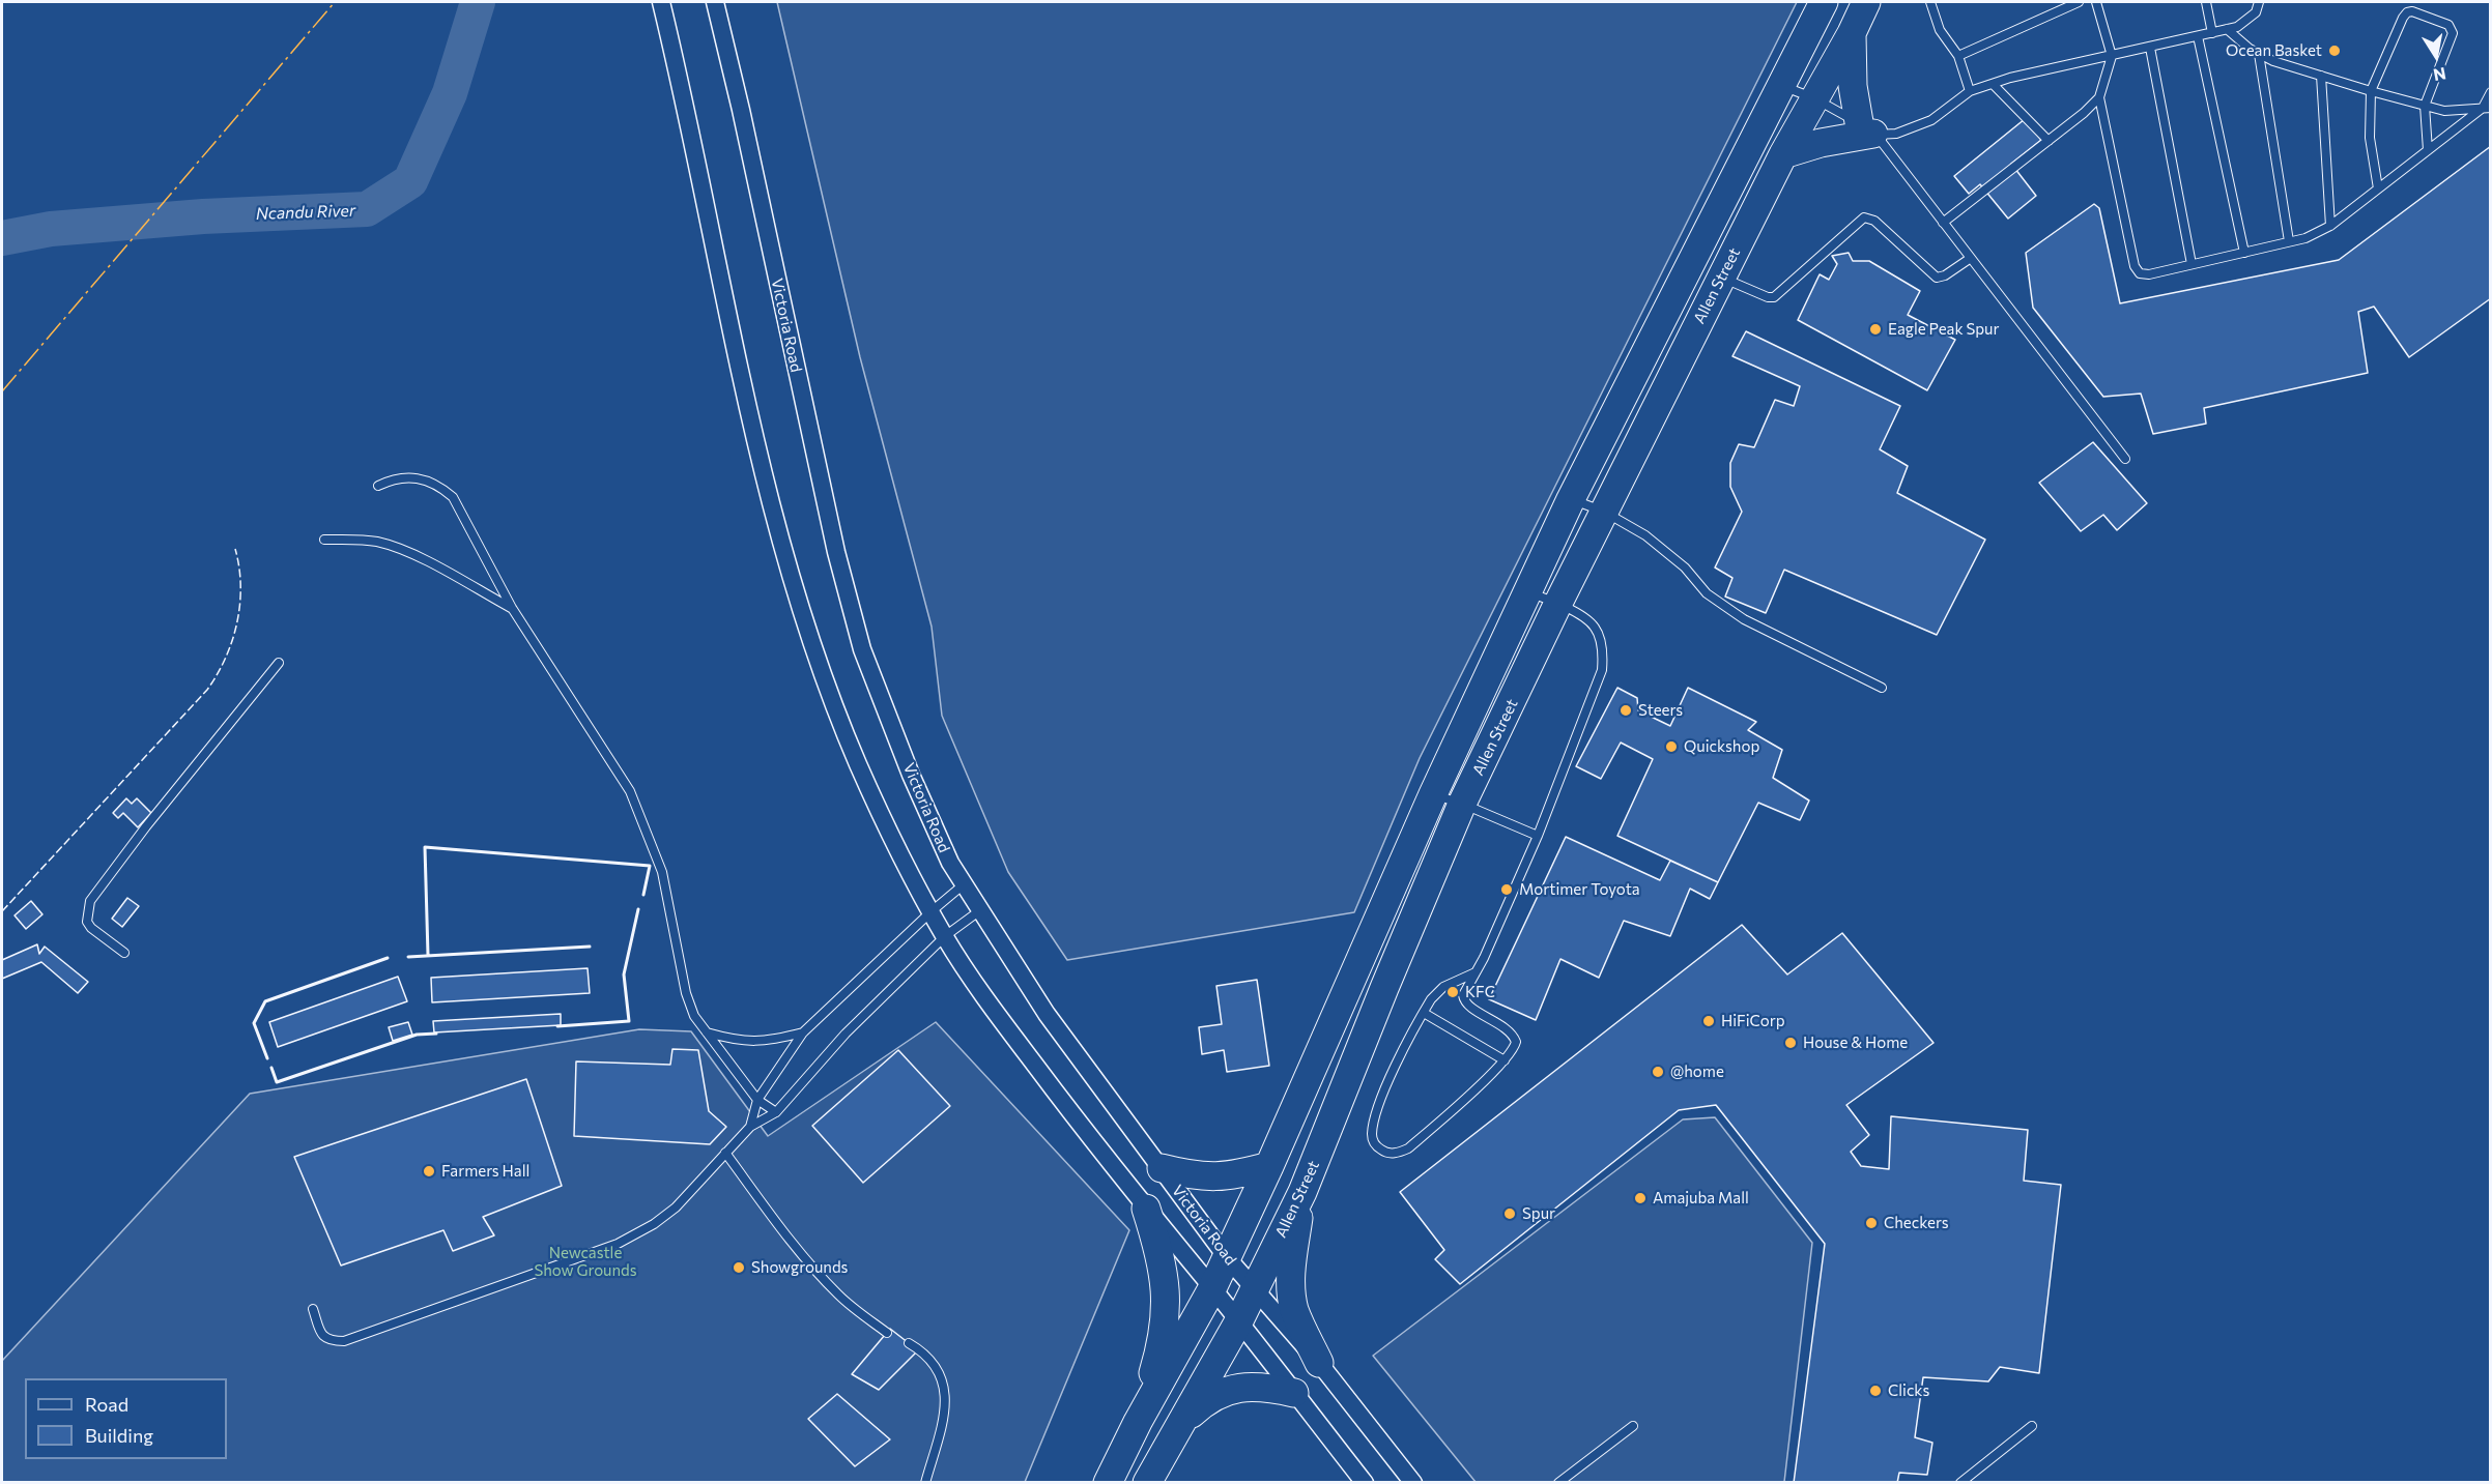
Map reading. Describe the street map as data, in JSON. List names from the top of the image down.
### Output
{
  "streets": {
    "main road": ["Allen Street"],
    "street": ["Victoria Road"]
  },
  "crossings": [
    ["Allen Street", "Victoria Road"]
  ],
  "water": ["Ncandu River"],
  "parks": ["Newcastle Show Grounds"],
  "places": [
    "Ocean Basket",
    "Eagle Peak Spur",
    "Steers",
    "Quickshop",
    "Mortimer Toyota",
    "KFC",
    "HiFiCorp",
    "House & Home",
    "@home",
    "Farmers Hall",
    "Amajuba Mall",
    "Spur",
    "Checkers",
    "Showgrounds",
    "Clicks"
  ],
  "legend": ["Road", "Building"],
  "north": "bottom"
}
